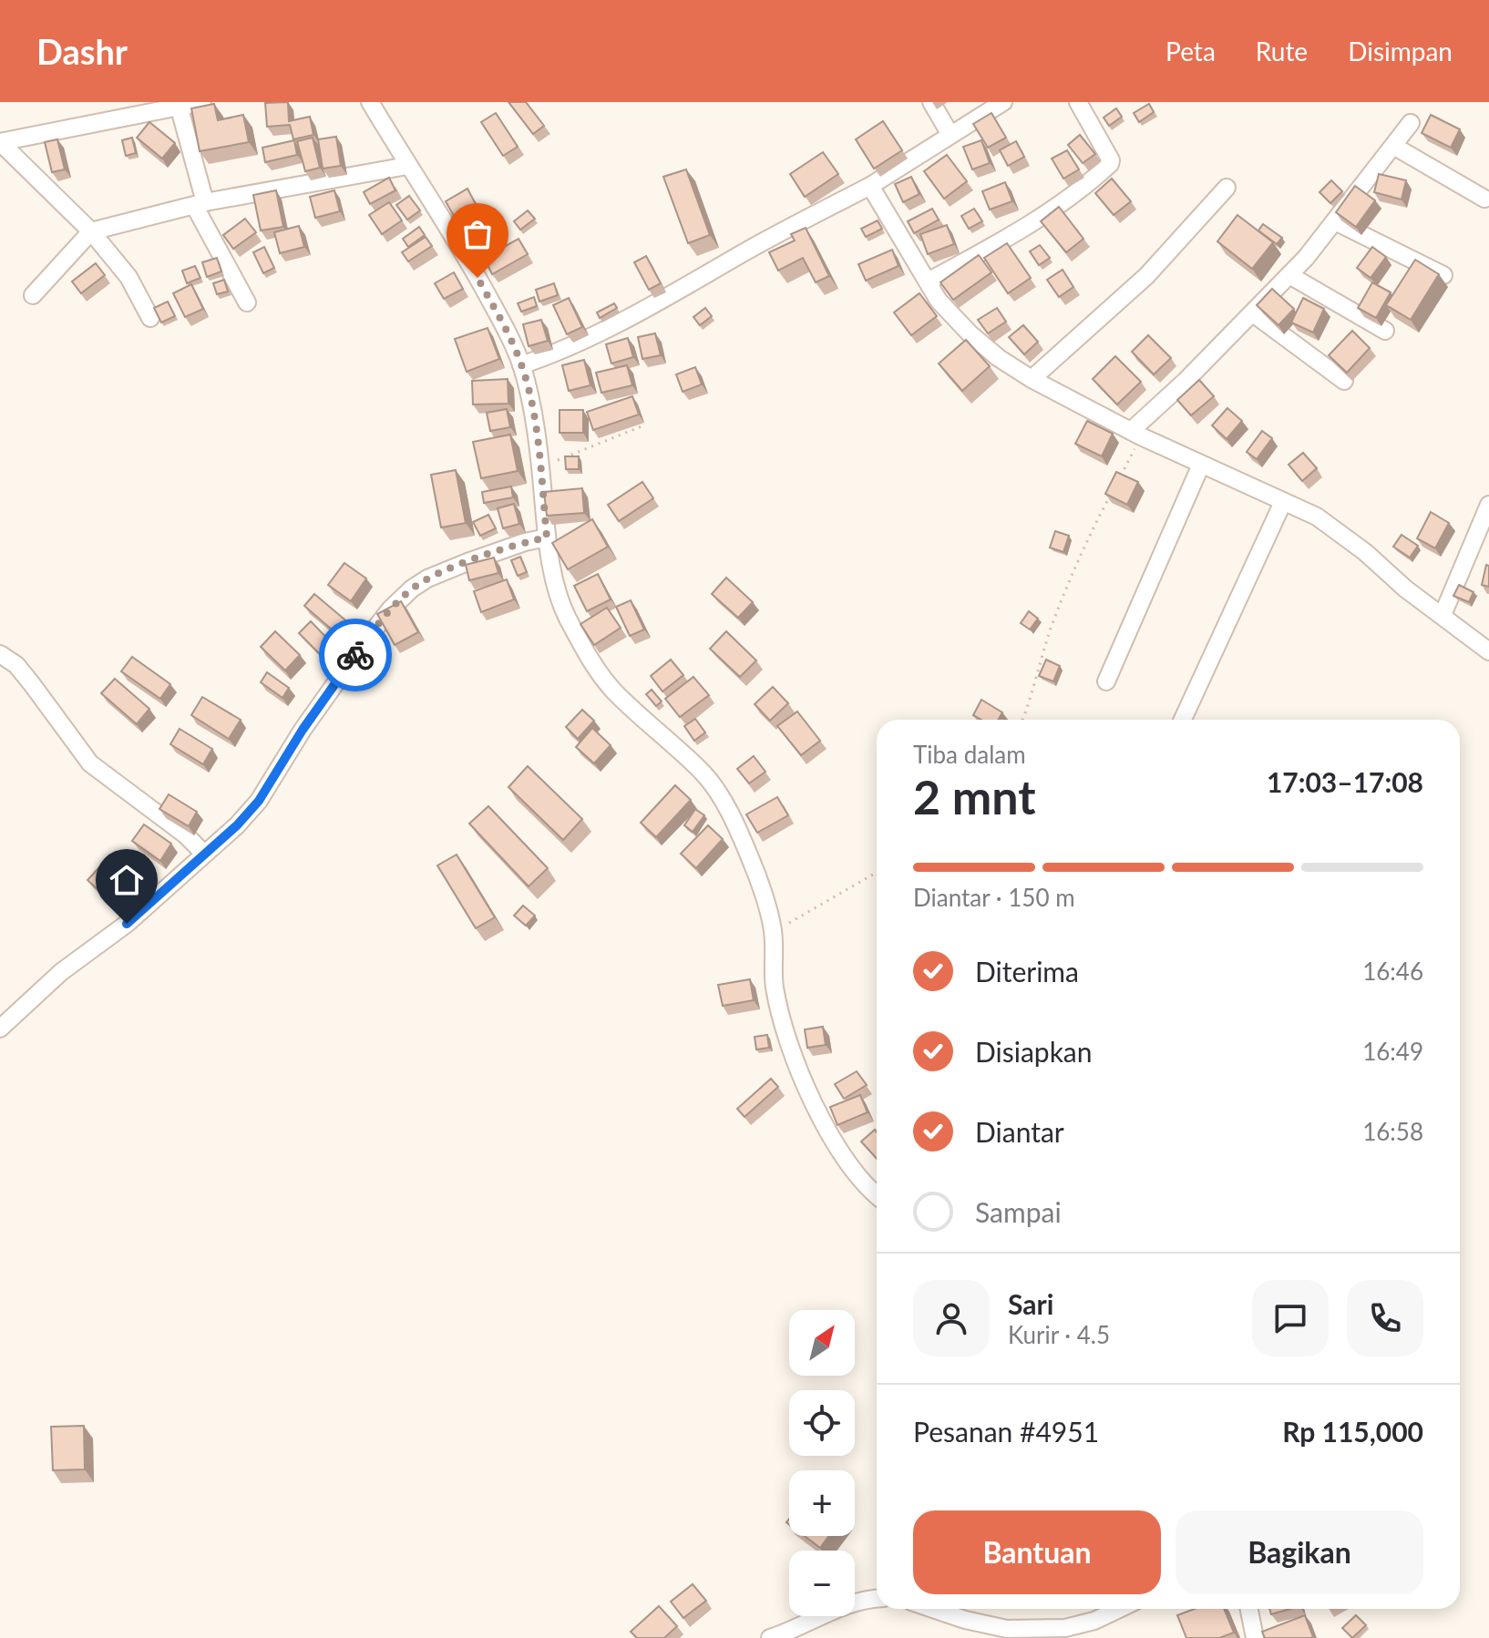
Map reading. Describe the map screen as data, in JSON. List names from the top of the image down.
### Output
{
  "north": "top right",
  "page": {
    "header": "Dashr",
    "nav": ["Peta", "Rute", "Disimpan"],
    "heading": ["2 mnt", "Tiba dalam", "17:03–17:08"],
    "panel": [
      "Sari",
      "Kurir · 4.5",
      "Pesanan #4951",
      "Rp 115,000"
    ],
    "bar": "Diantar · 150 m",
    "list": [
      ["Diterima", "16:46"],
      ["Disiapkan", "16:49"],
      ["Diantar", "16:58"],
      "Sampai"
    ],
    "map_buttons": ["+", "−"],
    "buttons": ["Bantuan", "Bagikan"]
  }
}
